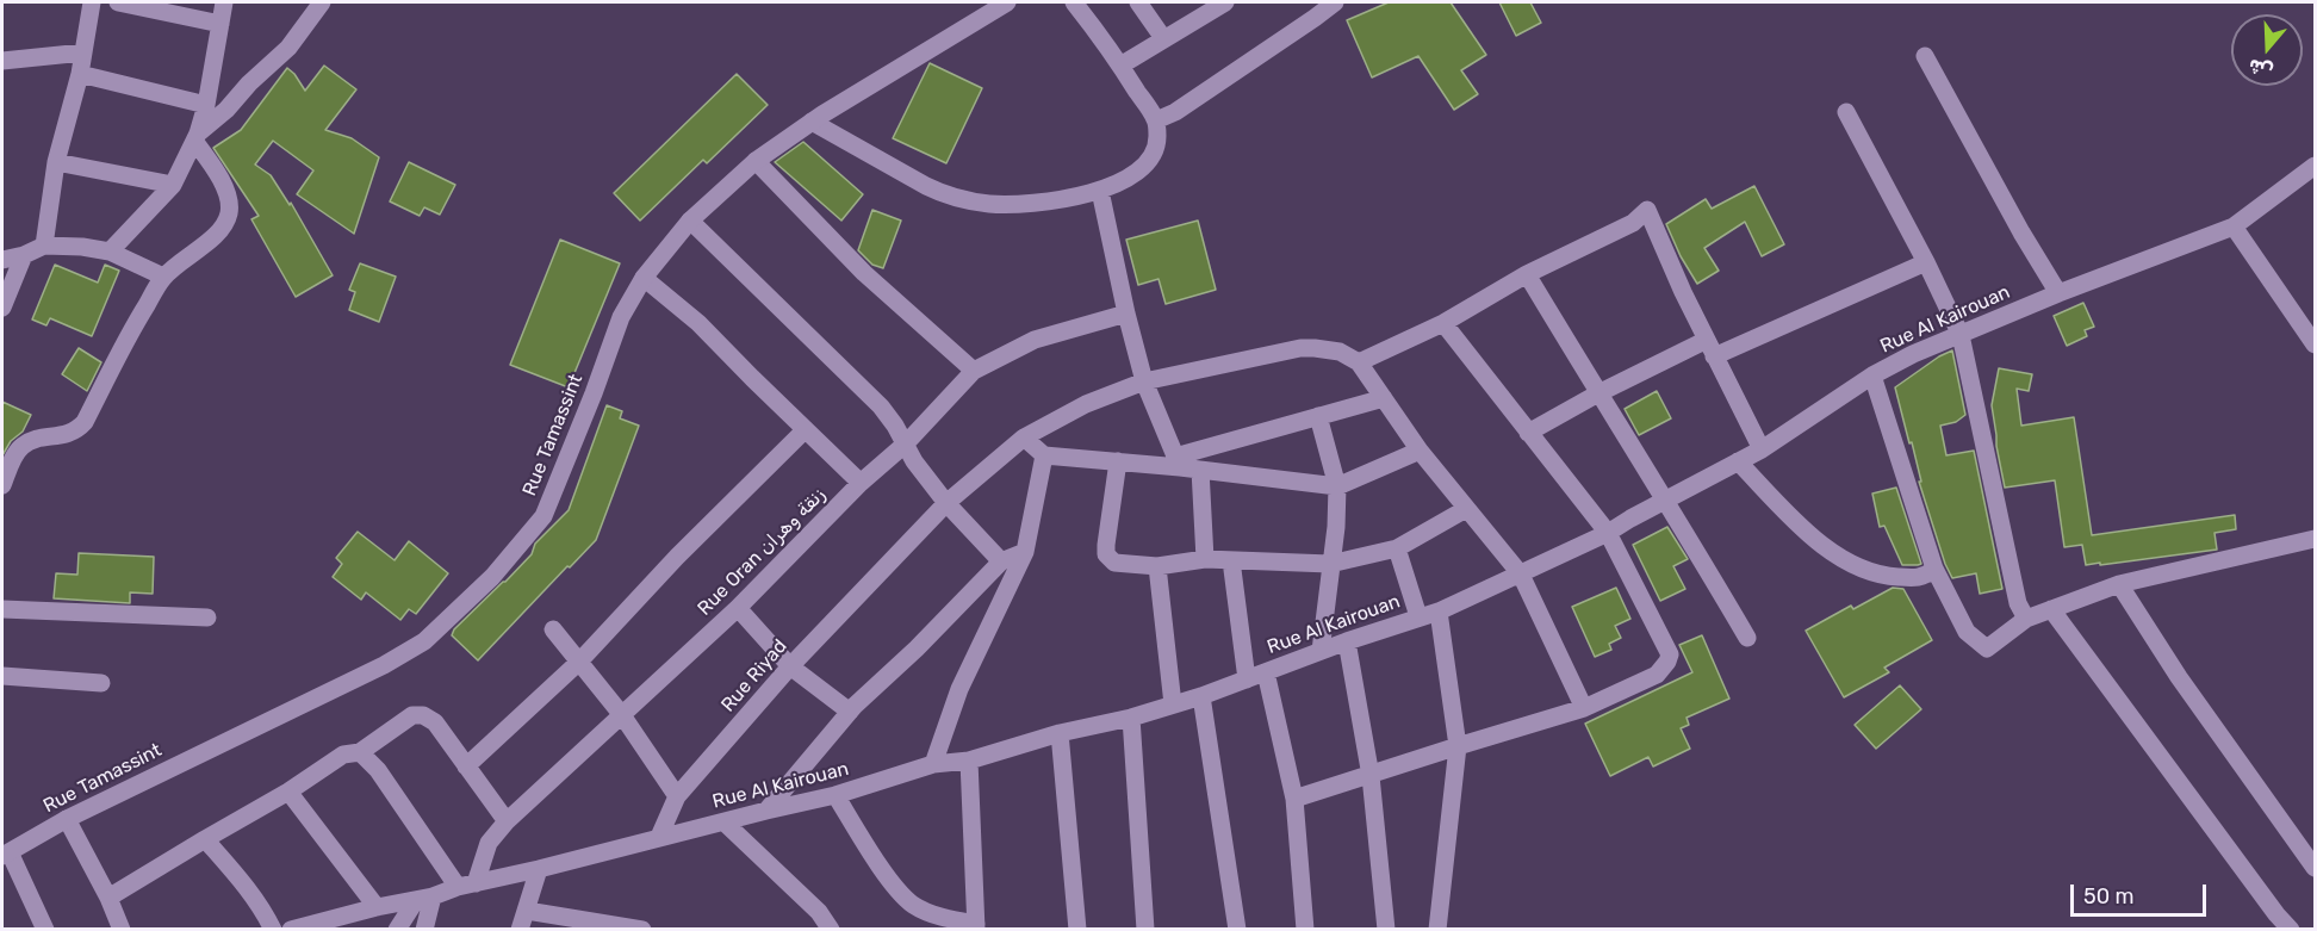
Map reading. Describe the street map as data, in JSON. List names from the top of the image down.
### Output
{
  "streets": {
    "street": [
      "Rue Al Kairouan",
      "Rue Tamassint",
      "Rue Oran زنقة وهران",
      "Rue Riyad"
    ]
  },
  "crossings": [
    ["Rue Al Kairouan", "Rue Oran زنقة وهران"],
    ["Rue Al Kairouan", "Rue Riyad"]
  ],
  "scale_bar": "50 m",
  "north": "bottom"
}
